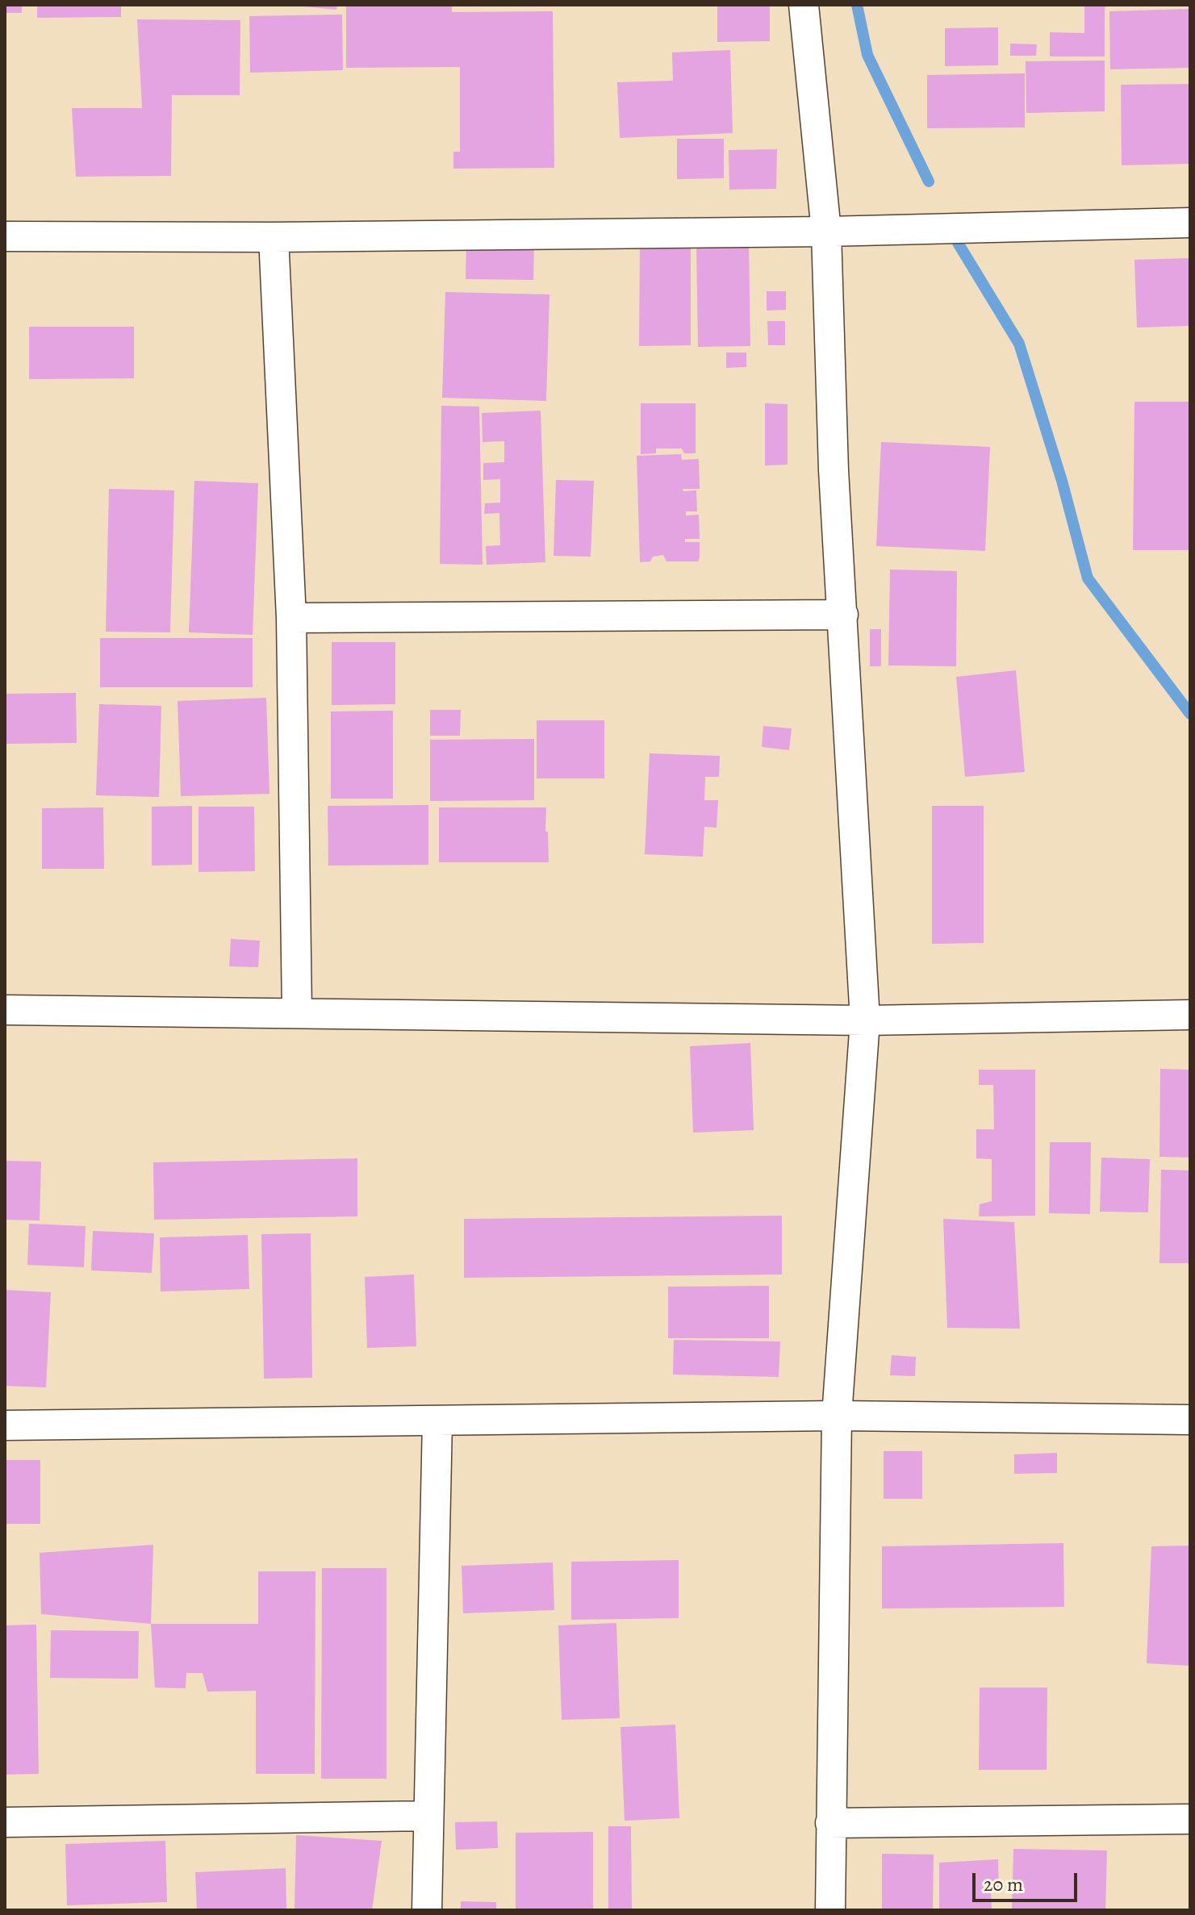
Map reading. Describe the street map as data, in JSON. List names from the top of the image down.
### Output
{
  "scale_bar": "20 m"
}
